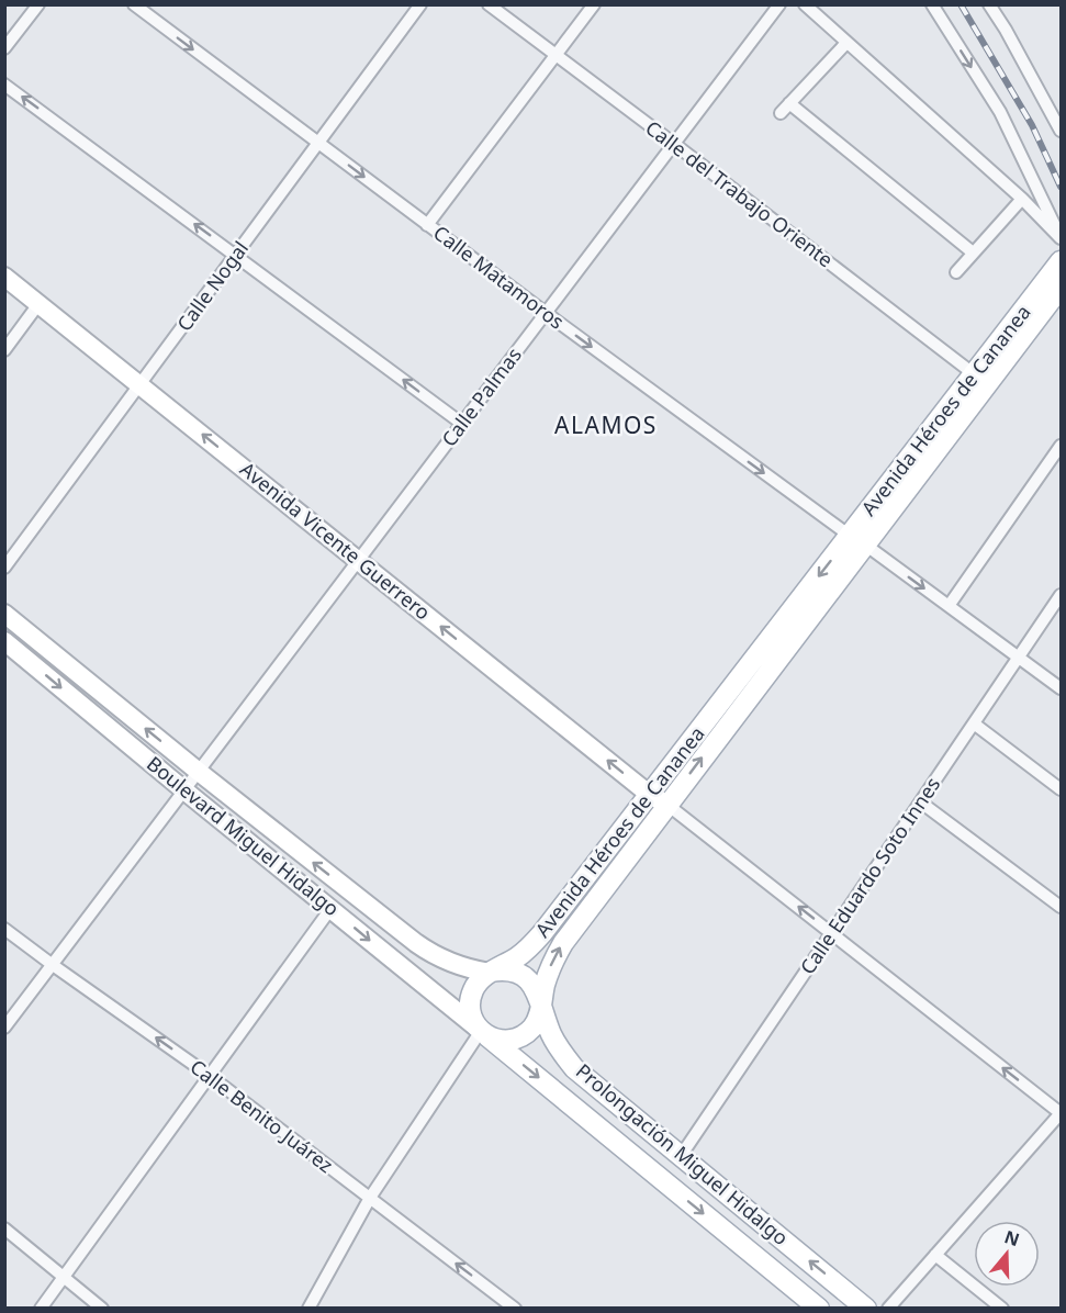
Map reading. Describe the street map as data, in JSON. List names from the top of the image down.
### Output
{
  "streets": {
    "main road": ["Avenida Héroes de Cananea", "Prolongación Miguel Hidalgo"],
    "street": [
      "Calle del Trabajo Oriente",
      "Calle Matamoros",
      "Calle Nogal",
      "Calle Palmas",
      "Avenida Vicente Guerrero",
      "Boulevard Miguel Hidalgo",
      "Calle Eduardo Soto Innes",
      "Calle Benito Juárez"
    ]
  },
  "crossings": [
    ["Calle del Trabajo Oriente", "Calle Palmas"],
    ["Calle del Trabajo Oriente", "Avenida Héroes de Cananea"],
    ["Calle Matamoros", "Calle Nogal"],
    ["Calle Matamoros", "Calle Palmas"],
    ["Calle Matamoros", "Avenida Héroes de Cananea"],
    ["Calle Matamoros", "Calle Eduardo Soto Innes"],
    ["Calle Nogal", "Avenida Vicente Guerrero"],
    ["Calle Palmas", "Avenida Vicente Guerrero"],
    ["Calle Palmas", "Boulevard Miguel Hidalgo"],
    ["Calle Palmas", "Calle Benito Juárez"],
    ["Avenida Héroes de Cananea", "Avenida Vicente Guerrero"],
    ["Avenida Héroes de Cananea", "Boulevard Miguel Hidalgo"],
    ["Avenida Héroes de Cananea", "Prolongación Miguel Hidalgo"],
    ["Boulevard Miguel Hidalgo", "Prolongación Miguel Hidalgo"],
    ["Calle Eduardo Soto Innes", "Prolongación Miguel Hidalgo"]
  ],
  "one_way": ["Calle Matamoros", "Avenida Vicente Guerrero", "Calle Benito Juárez"],
  "districts": ["ALAMOS"],
  "north": "top"
}
